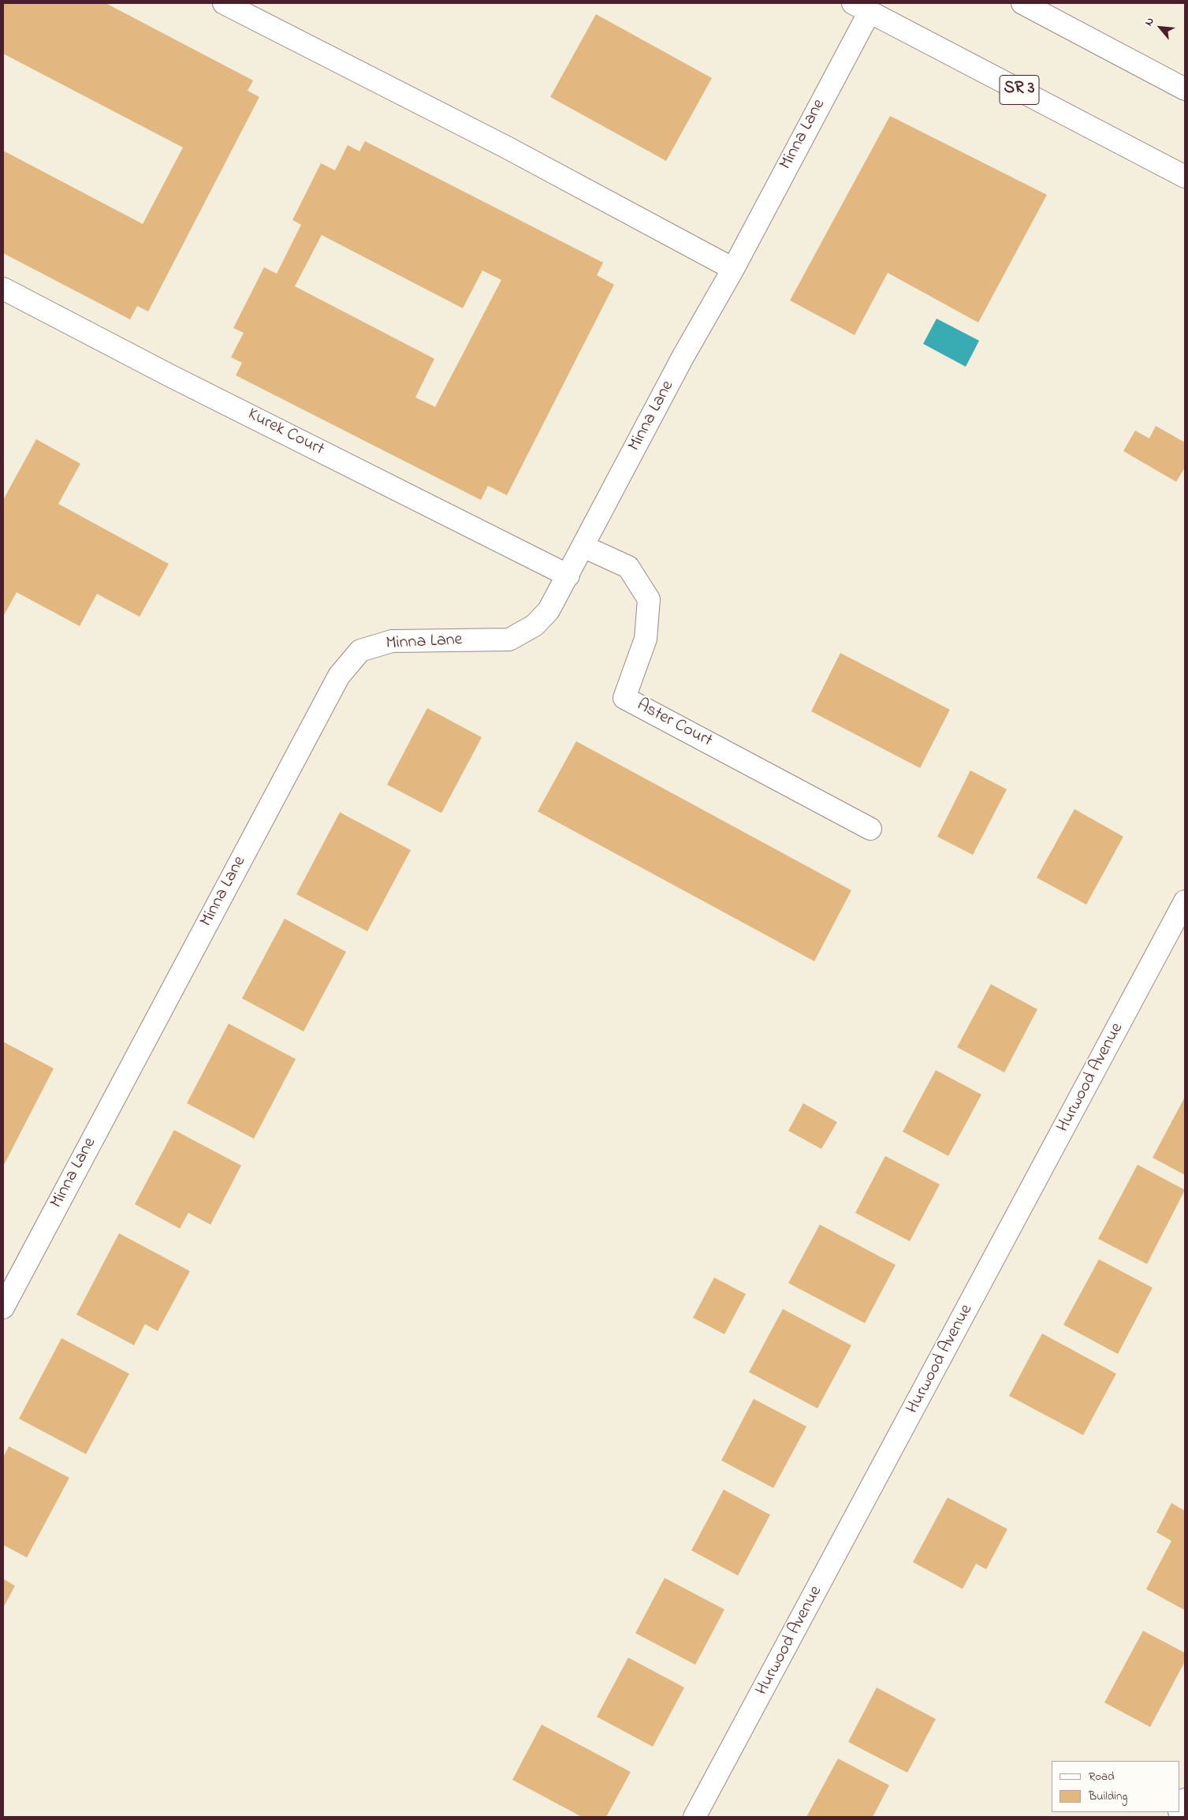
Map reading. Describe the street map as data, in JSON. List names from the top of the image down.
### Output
{
  "streets": {
    "street": [
      "SR 3",
      "Minna Lane",
      "Kurek Court",
      "Aster Court",
      "Hurwood Avenue"
    ]
  },
  "crossings": [
    ["SR 3", "Minna Lane"],
    ["Minna Lane", "Kurek Court"],
    ["Minna Lane", "Aster Court"]
  ],
  "legend": ["Road", "Building"],
  "north": "top left"
}
